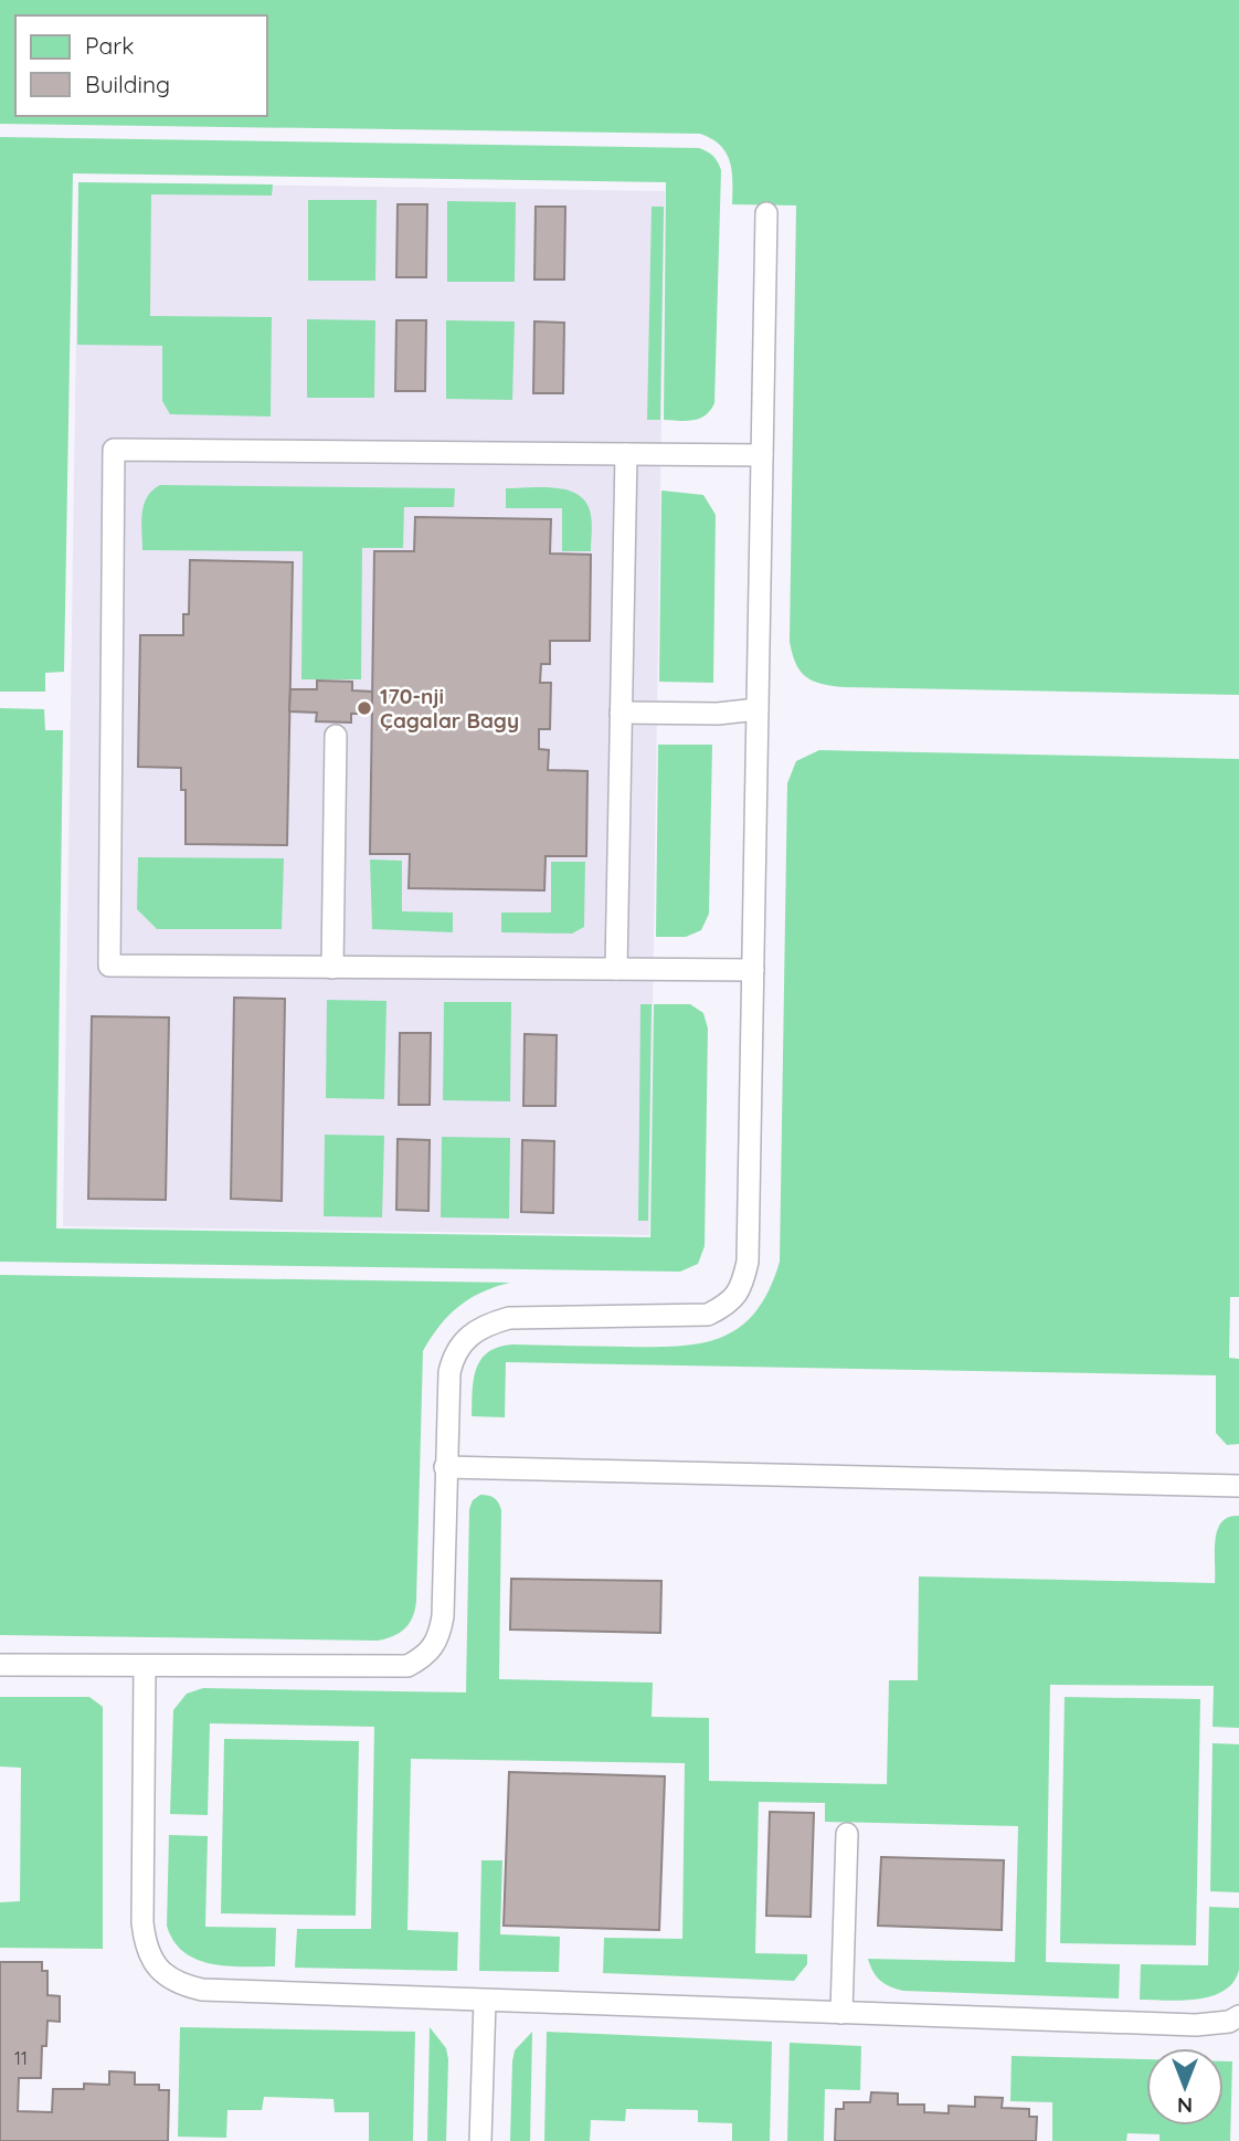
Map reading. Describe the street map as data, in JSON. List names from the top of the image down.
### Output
{
  "places": ["170-nji Çagalar Bagy"],
  "house_numbers": ["11"],
  "legend": ["Park", "Building"],
  "north": "bottom"
}
